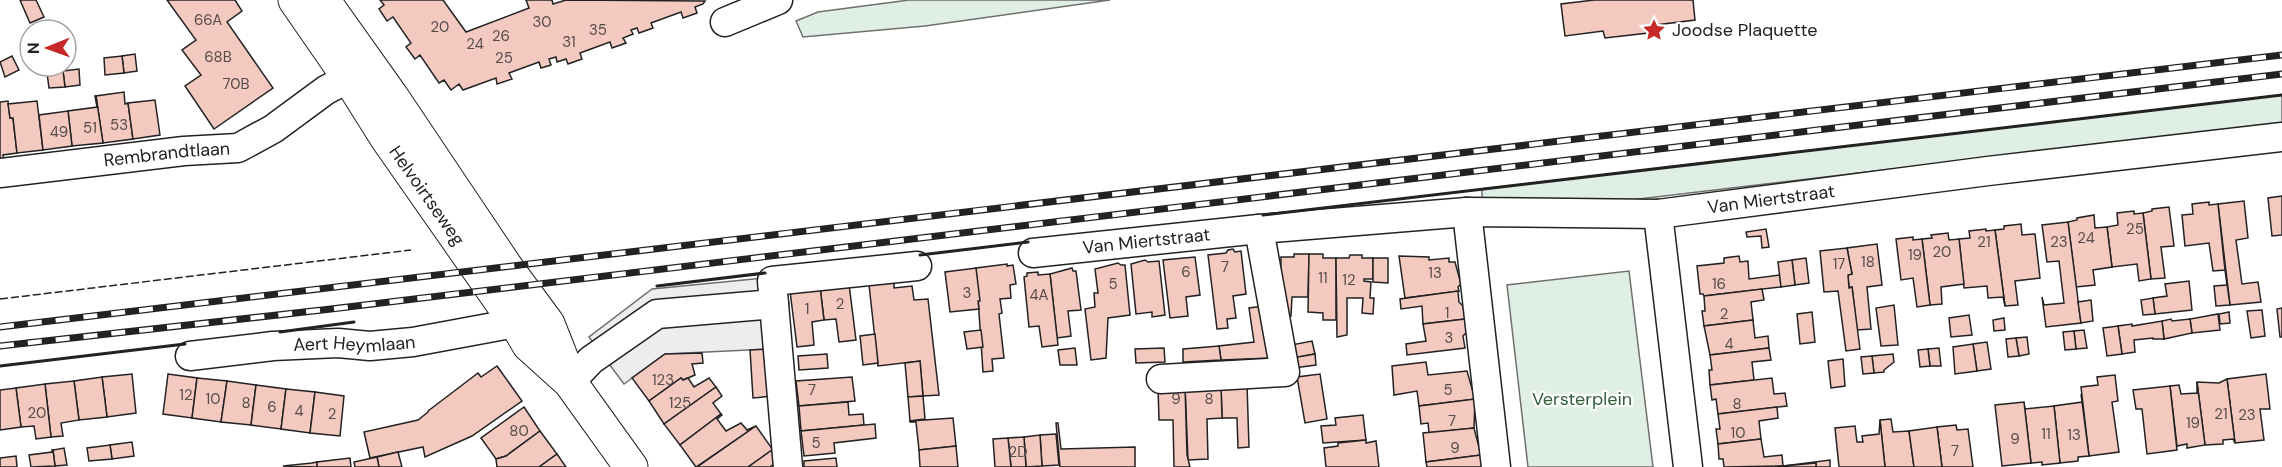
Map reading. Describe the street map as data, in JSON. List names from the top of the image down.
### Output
{
  "streets": {
    "main road": ["Helvoirtseweg"],
    "street": ["Rembrandtlaan", "Van Miertstraat", "Aert Heymlaan"]
  },
  "crossings": [
    ["Rembrandtlaan", "Helvoirtseweg"],
    ["Helvoirtseweg", "Aert Heymlaan"]
  ],
  "parks": ["Versterplein"],
  "places": {
    "place": ["Joodse Plaquette"]
  },
  "house_numbers": [
    "66A",
    "30",
    "20",
    "35",
    "26",
    "31",
    "24",
    "68B",
    "25",
    "70B",
    "53",
    "51",
    "49",
    "25",
    "24",
    "21",
    "23",
    "20",
    "19",
    "18",
    "17",
    "7",
    "6",
    "13",
    "11",
    "12",
    "5",
    "16",
    "3",
    "4A",
    "2",
    "1",
    "1",
    "2",
    "3",
    "4",
    "123",
    "7",
    "5",
    "12",
    "10",
    "9",
    "8",
    "8",
    "125",
    "8",
    "6",
    "4",
    "20",
    "2",
    "21",
    "23",
    "7",
    "19",
    "80",
    "10",
    "11",
    "13",
    "9",
    "5",
    "9",
    "7",
    "2D"
  ],
  "north": "left"
}
